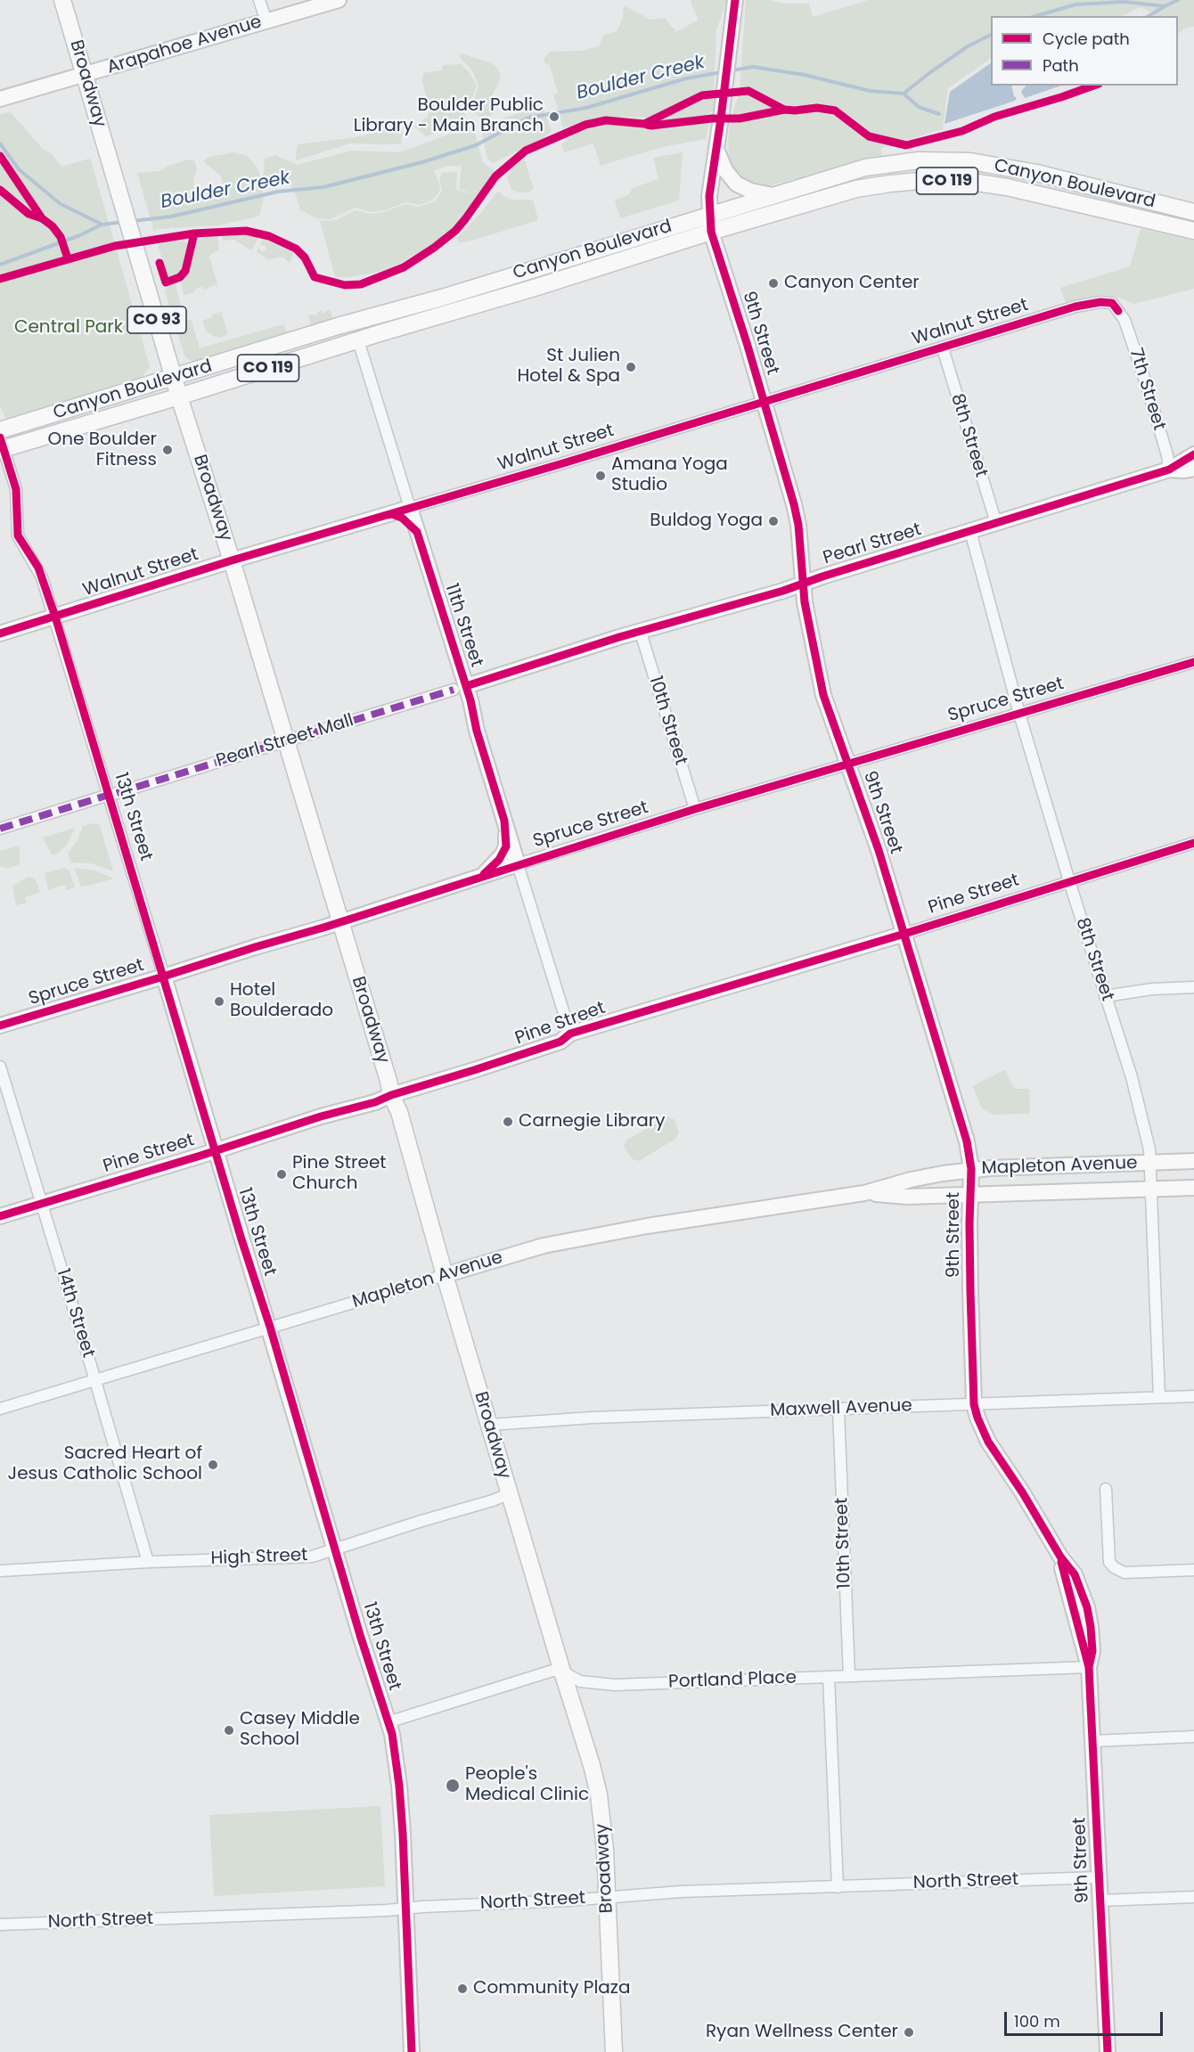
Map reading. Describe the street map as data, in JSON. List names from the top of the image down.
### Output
{
  "streets": {
    "main road": [
      "Broadway",
      "CO 119",
      "Canyon Boulevard",
      "CO 93"
    ],
    "street": [
      "Arapahoe Avenue",
      "Walnut Street",
      "9th Street",
      "7th Street",
      "8th Street",
      "Pearl Street",
      "11th Street",
      "Spruce Street",
      "10th Street",
      "Pearl Street Mall",
      "13th Street",
      "Pine Street",
      "Mapleton Avenue",
      "14th Street",
      "Maxwell Avenue",
      "High Street",
      "Portland Place",
      "North Street"
    ]
  },
  "crossings": [
    ["Arapahoe Avenue", "Broadway"],
    ["Broadway", "Canyon Boulevard"],
    ["Broadway", "Walnut Street"],
    ["Broadway", "Spruce Street"],
    ["Broadway", "Pearl Street Mall"],
    ["Broadway", "Pine Street"],
    ["Broadway", "Mapleton Avenue"],
    ["Broadway", "Maxwell Avenue"],
    ["Broadway", "High Street"],
    ["Broadway", "Portland Place"],
    ["Broadway", "North Street"],
    ["Canyon Boulevard", "9th Street"],
    ["Canyon Boulevard", "11th Street"],
    ["Canyon Boulevard", "13th Street"],
    ["Walnut Street", "9th Street"],
    ["Walnut Street", "7th Street"],
    ["Walnut Street", "8th Street"],
    ["Walnut Street", "11th Street"],
    ["Walnut Street", "13th Street"],
    ["9th Street", "Pearl Street"],
    ["9th Street", "Spruce Street"],
    ["9th Street", "Pine Street"],
    ["9th Street", "Mapleton Avenue"],
    ["9th Street", "Maxwell Avenue"],
    ["9th Street", "Portland Place"],
    ["9th Street", "North Street"],
    ["7th Street", "Pearl Street"],
    ["8th Street", "Pearl Street"],
    ["8th Street", "Spruce Street"],
    ["8th Street", "Pine Street"],
    ["8th Street", "Mapleton Avenue"],
    ["8th Street", "Maxwell Avenue"],
    ["Pearl Street", "11th Street"],
    ["Pearl Street", "10th Street"],
    ["Pearl Street", "Pearl Street Mall"],
    ["11th Street", "Spruce Street"],
    ["11th Street", "Pearl Street Mall"],
    ["11th Street", "Pine Street"],
    ["Spruce Street", "10th Street"],
    ["Spruce Street", "13th Street"],
    ["10th Street", "Maxwell Avenue"],
    ["10th Street", "Portland Place"],
    ["13th Street", "Pine Street"],
    ["13th Street", "Mapleton Avenue"],
    ["13th Street", "High Street"],
    ["13th Street", "North Street"],
    ["Pine Street", "14th Street"],
    ["Mapleton Avenue", "14th Street"],
    ["14th Street", "High Street"]
  ],
  "water": ["Boulder Creek"],
  "parks": ["Central Park"],
  "places": [
    "Boulder Public Library - Main Branch",
    "Canyon Center",
    "St Julien Hotel & Spa",
    "One Boulder Fitness",
    "Amana Yoga Studio",
    "Buldog Yoga",
    "Hotel Boulderado",
    "Carnegie Library",
    "Pine Street Church",
    "Sacred Heart of Jesus Catholic School",
    "Casey Middle School",
    "People's Medical Clinic",
    "Community Plaza",
    "Ryan Wellness Center"
  ],
  "legend": ["Cycle path", "Path"],
  "scale_bar": "100 m"
}
